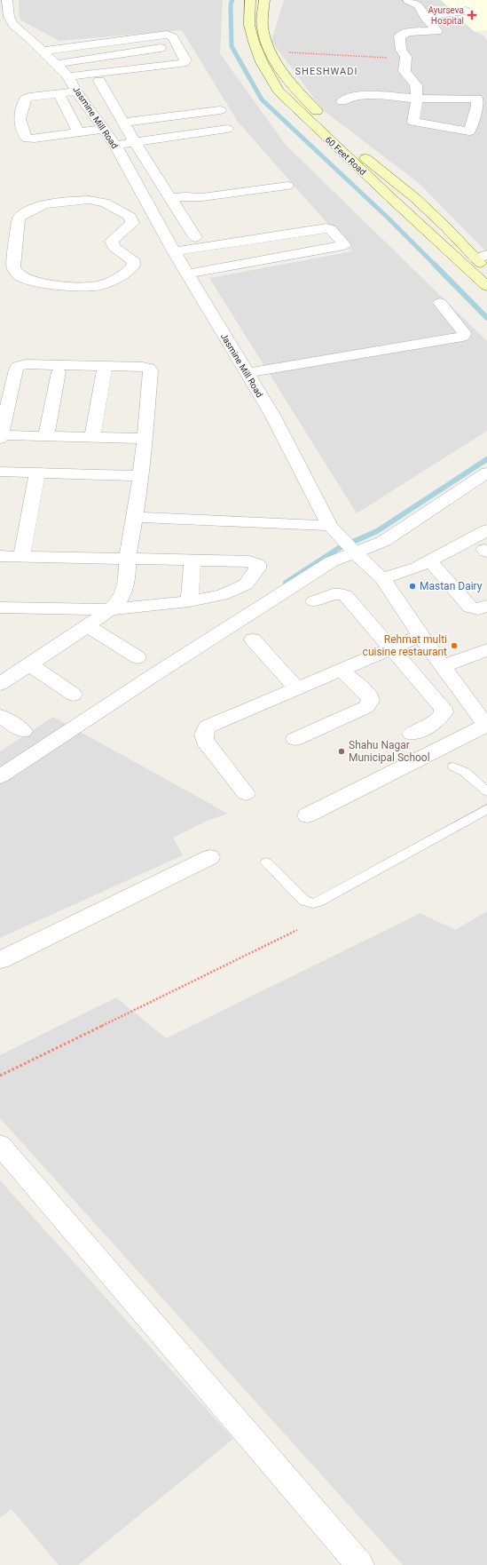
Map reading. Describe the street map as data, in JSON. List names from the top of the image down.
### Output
{
  "streets": {
    "main road": ["60 Feet Road"],
    "street": ["Jasmine Mill Road"]
  },
  "districts": ["SHESHWADI"],
  "places": {
    "health": ["Ayurseva Hospital"],
    "other": ["Mastan Dairy", "Rehmat multi cuisine restaurant", "Shahu Nagar Municipal School"]
  }
}
